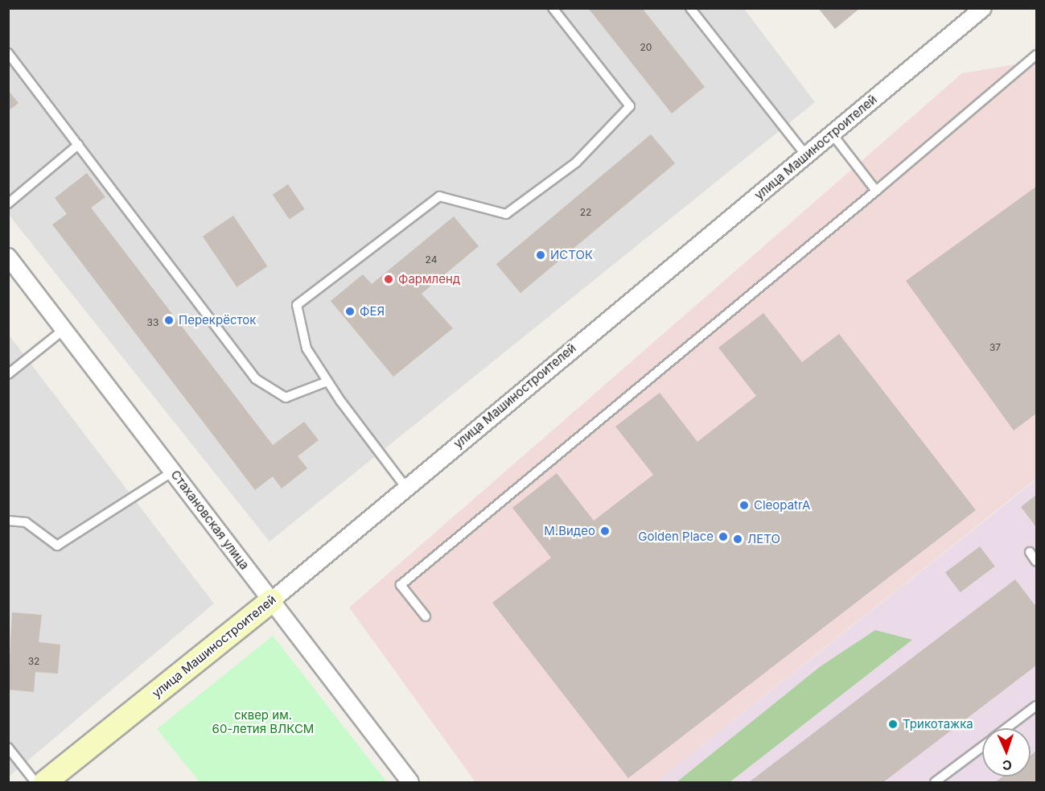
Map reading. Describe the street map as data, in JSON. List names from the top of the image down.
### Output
{
  "streets": {
    "street": ["улица Машиностроителей", "Стахановская улица"]
  },
  "crossings": [
    ["улица Машиностроителей", "Стахановская улица"]
  ],
  "parks": ["сквер им. 60-летия ВЛКСМ"],
  "places": [
    "ИСТОК",
    "Фармленд",
    "ФЕЯ",
    "Перекрёсток",
    "CleopatrA",
    "М.Видео",
    "Golden Place",
    "ЛЕТО",
    "Трикотажка"
  ],
  "house_numbers": [
    "20",
    "22",
    "24",
    "33",
    "37",
    "32"
  ],
  "north": "bottom"
}
